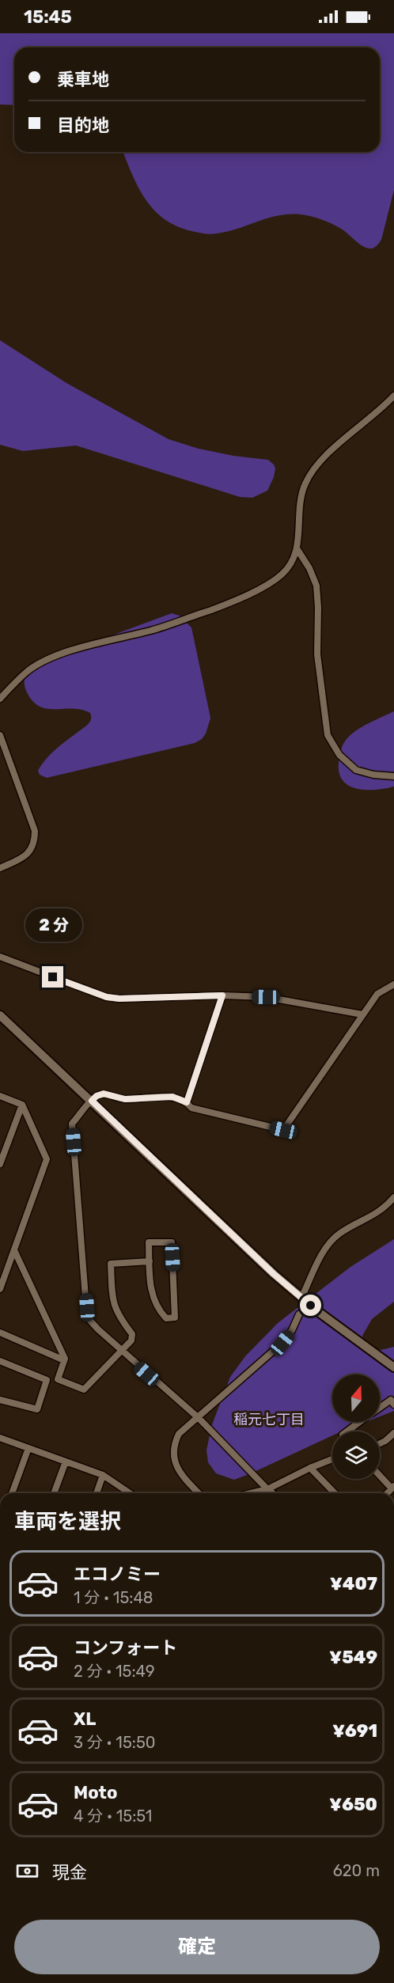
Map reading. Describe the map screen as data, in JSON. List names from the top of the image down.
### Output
{
  "districts": ["稲元七丁目"],
  "north": "top",
  "page": {
    "status": "15:45",
    "banner": ["乗車地", "目的地"],
    "bubble": "2 分",
    "heading": "車両を選択",
    "list": [
      {
        "name": "エコノミー",
        "note": "1 分 · 15:48",
        "value": "¥407"
      },
      {
        "name": "コンフォート",
        "note": "2 分 · 15:49",
        "value": "¥549"
      },
      {
        "name": "XL",
        "note": "3 分 · 15:50",
        "value": "¥691"
      },
      {
        "name": "Moto",
        "note": "4 分 · 15:51",
        "value": "¥650"
      }
    ],
    "pay": ["現金", "620 m"],
    "buttons": "確定"
  }
}
